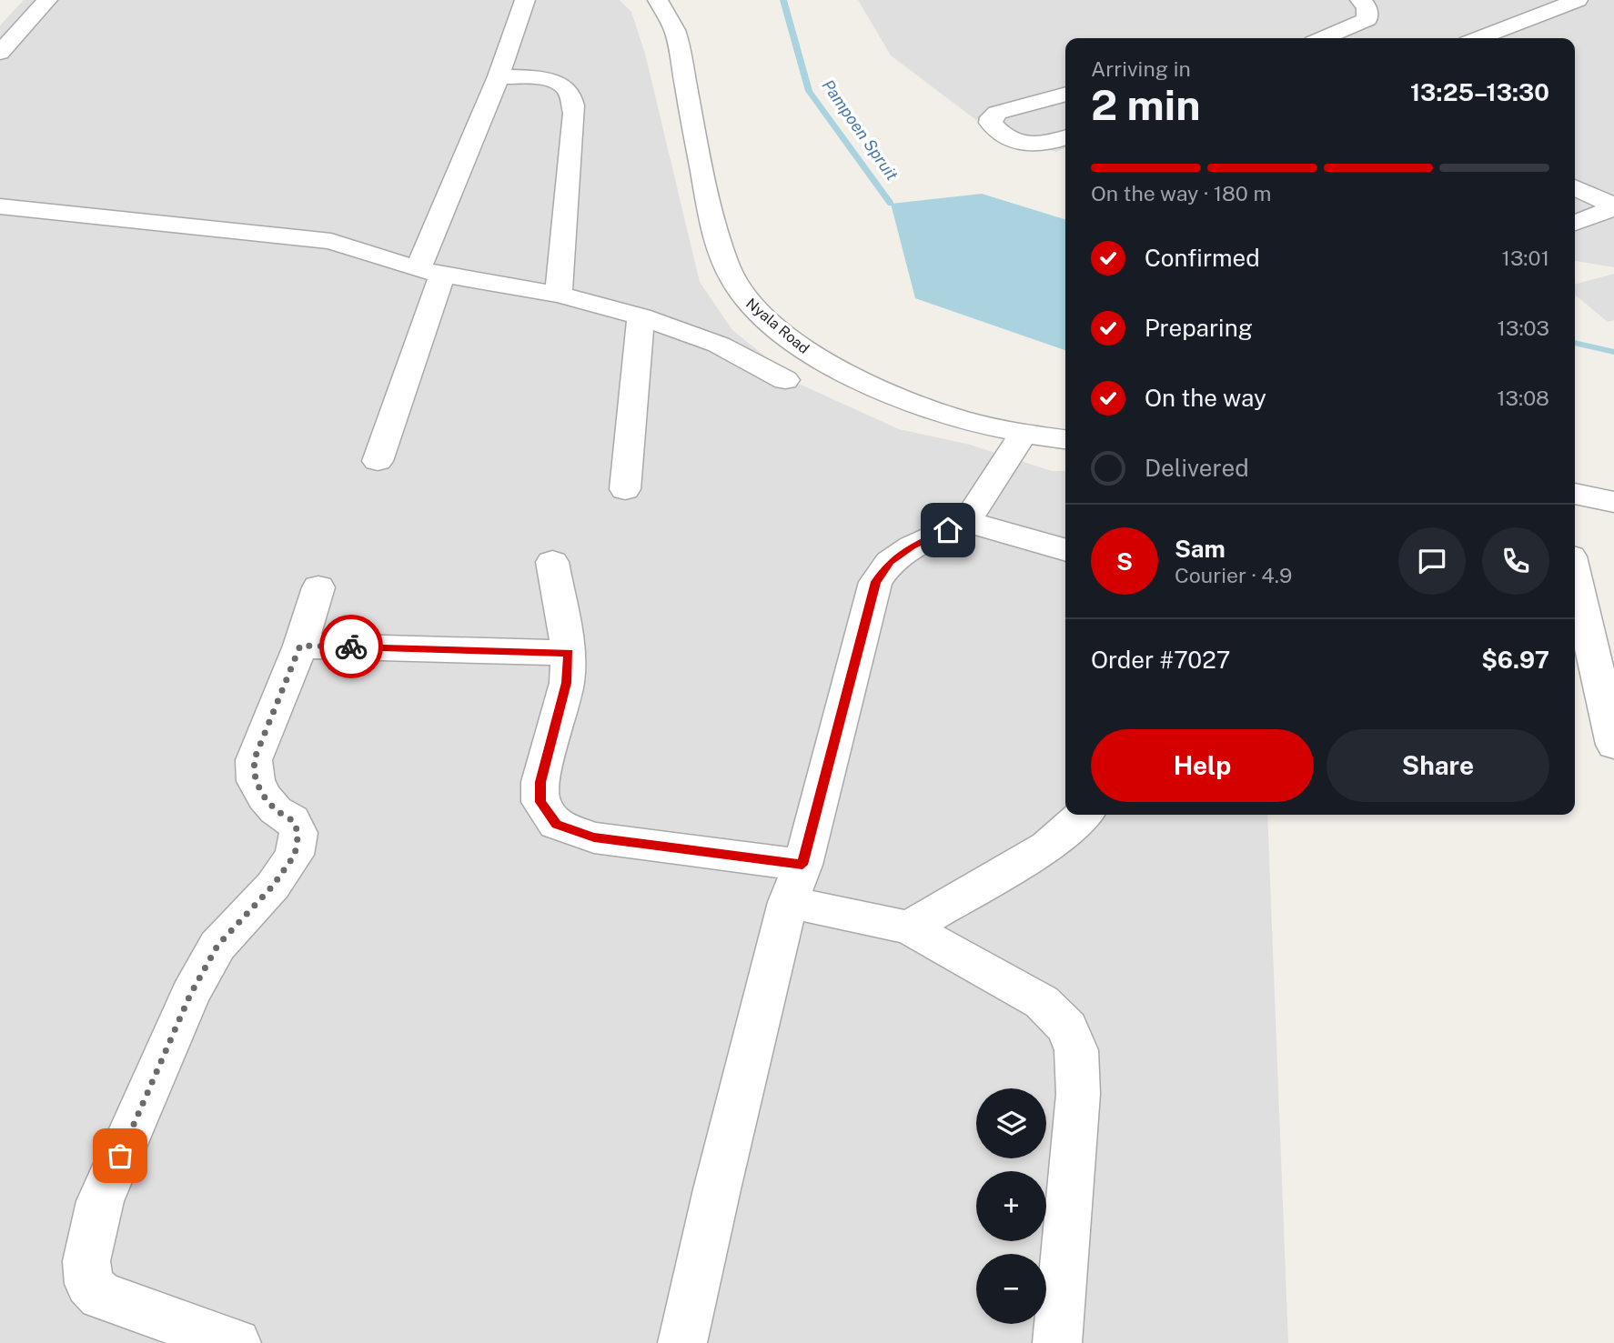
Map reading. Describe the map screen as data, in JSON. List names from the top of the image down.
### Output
{
  "streets": {
    "street": ["Nyala Road"]
  },
  "water": ["Pampoen Spruit"],
  "page": {
    "heading": ["2 min", "Arriving in", "13:25–13:30"],
    "panel": [
      "Sam",
      "Courier · 4.9",
      "Order #7027",
      "$6.97"
    ],
    "bar": "On the way · 180 m",
    "list": [
      ["Confirmed", "13:01"],
      ["Preparing", "13:03"],
      ["On the way", "13:08"],
      "Delivered"
    ],
    "round": "S",
    "buttons": ["Help", "Share"],
    "map_buttons": ["+", "−"]
  }
}
